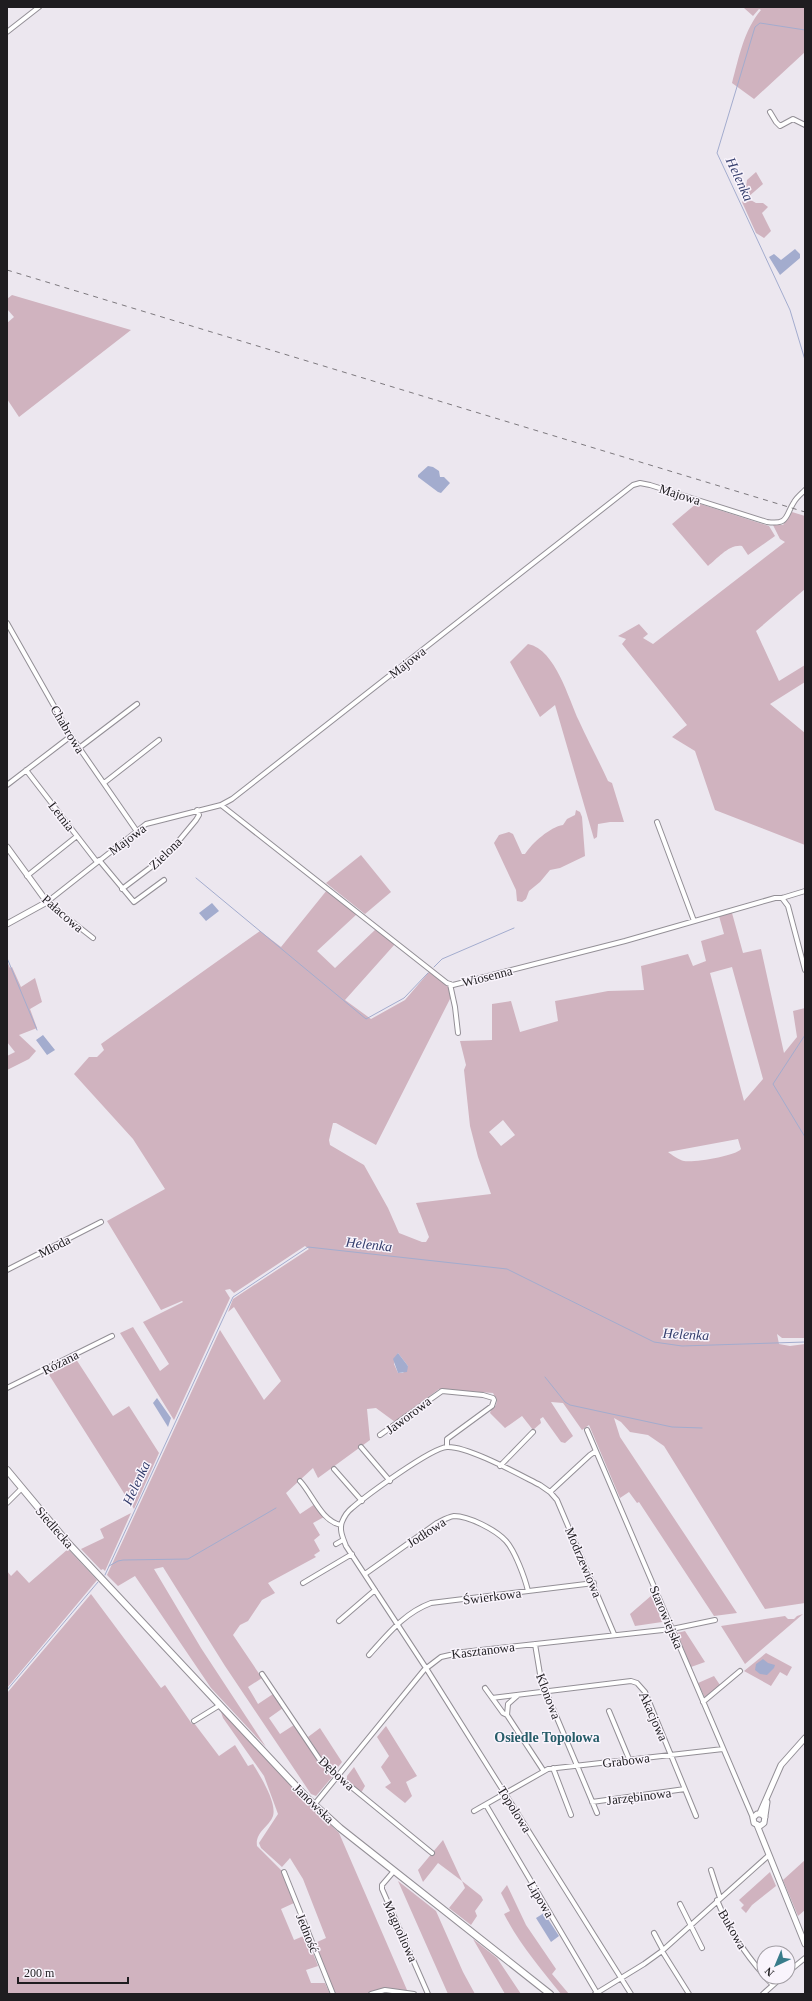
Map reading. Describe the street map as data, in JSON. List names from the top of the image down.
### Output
{
  "streets": {
    "main road": ["Siedlecka", "Janowska"],
    "street": [
      "Majowa",
      "Chabrowa",
      "Letnia",
      "Zielona",
      "Pałacowa",
      "Wiosenna",
      "Młoda",
      "Różana",
      "Jaworowa",
      "Jodłowa",
      "Modrzewiowa",
      "Świerkowa",
      "Starowiejska",
      "Kasztanowa",
      "Klonowa",
      "Akacjowa",
      "Grabowa",
      "Dębowa",
      "Jarzębinowa",
      "Topolowa",
      "Lipowa",
      "Bukowa",
      "Magnoliowa",
      "Jedność"
    ]
  },
  "crossings": [
    ["Majowa", "Chabrowa"],
    ["Majowa", "Letnia"],
    ["Majowa", "Zielona"],
    ["Majowa", "Pałacowa"],
    ["Majowa", "Wiosenna"],
    ["Letnia", "Zielona"],
    ["Jaworowa", "Modrzewiowa"],
    ["Siedlecka", "Janowska"],
    ["Jodłowa", "Świerkowa"],
    ["Jodłowa", "Topolowa"],
    ["Modrzewiowa", "Świerkowa"],
    ["Modrzewiowa", "Kasztanowa"],
    ["Świerkowa", "Topolowa"],
    ["Starowiejska", "Kasztanowa"],
    ["Starowiejska", "Grabowa"],
    ["Kasztanowa", "Klonowa"],
    ["Kasztanowa", "Dębowa"],
    ["Kasztanowa", "Janowska"],
    ["Kasztanowa", "Topolowa"],
    ["Klonowa", "Akacjowa"],
    ["Klonowa", "Grabowa"],
    ["Klonowa", "Jarzębinowa"],
    ["Akacjowa", "Grabowa"],
    ["Akacjowa", "Jarzębinowa"],
    ["Grabowa", "Topolowa"],
    ["Grabowa", "Lipowa"],
    ["Janowska", "Magnoliowa"]
  ],
  "districts": ["Osiedle Topolowa"],
  "water": ["Helenka"],
  "scale_bar": "200 m",
  "north": "bottom left"
}
